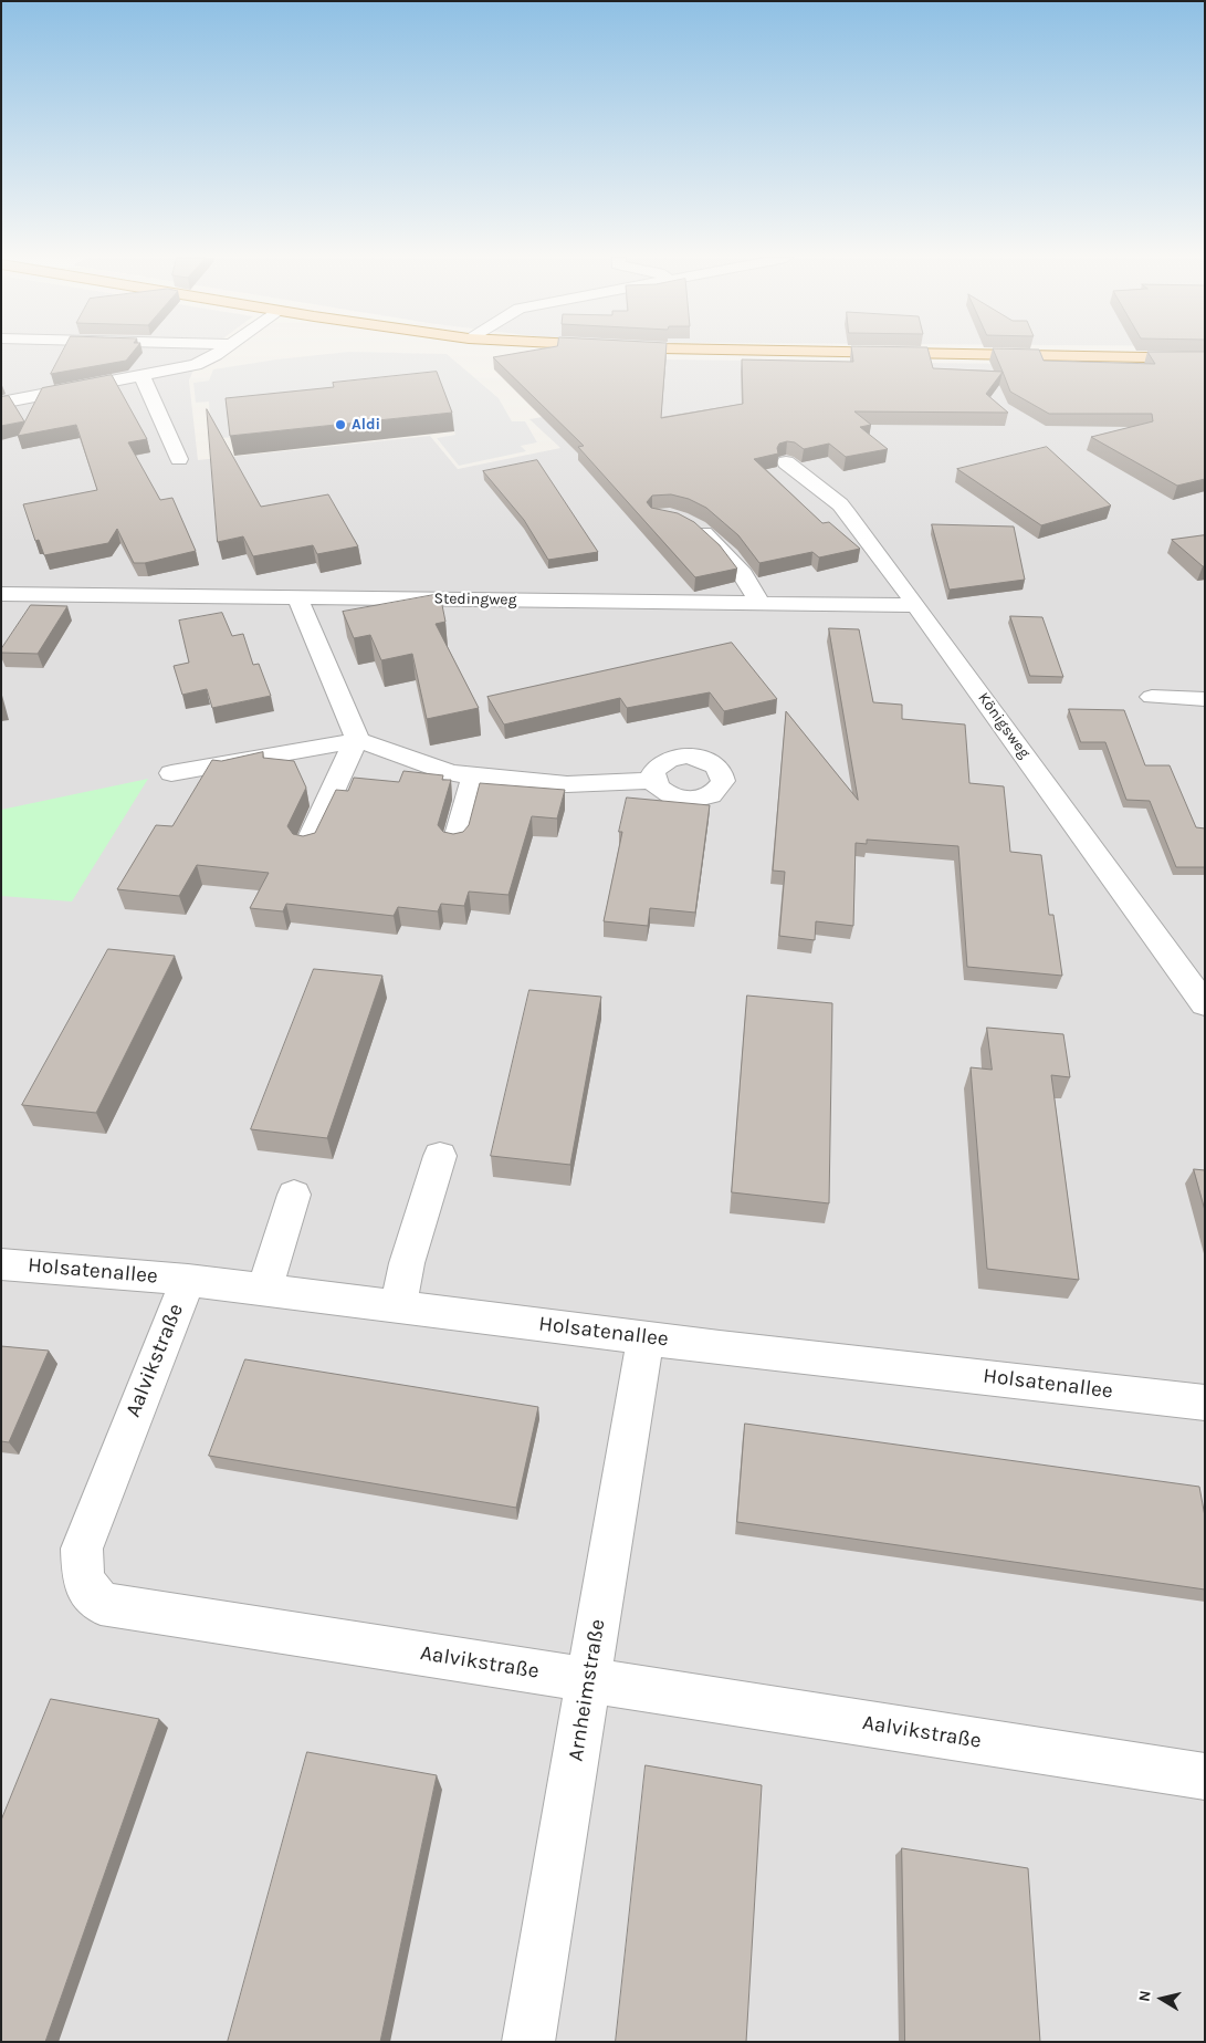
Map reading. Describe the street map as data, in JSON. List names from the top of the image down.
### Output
{
  "streets": {
    "street": [
      "Stedingweg",
      "Königsweg",
      "Holsatenallee",
      "Aalvikstraße",
      "Arnheimstraße"
    ]
  },
  "crossings": [
    ["Stedingweg", "Königsweg"],
    ["Holsatenallee", "Aalvikstraße"],
    ["Holsatenallee", "Arnheimstraße"],
    ["Aalvikstraße", "Arnheimstraße"]
  ],
  "places": ["Aldi"],
  "north": "left"
}
